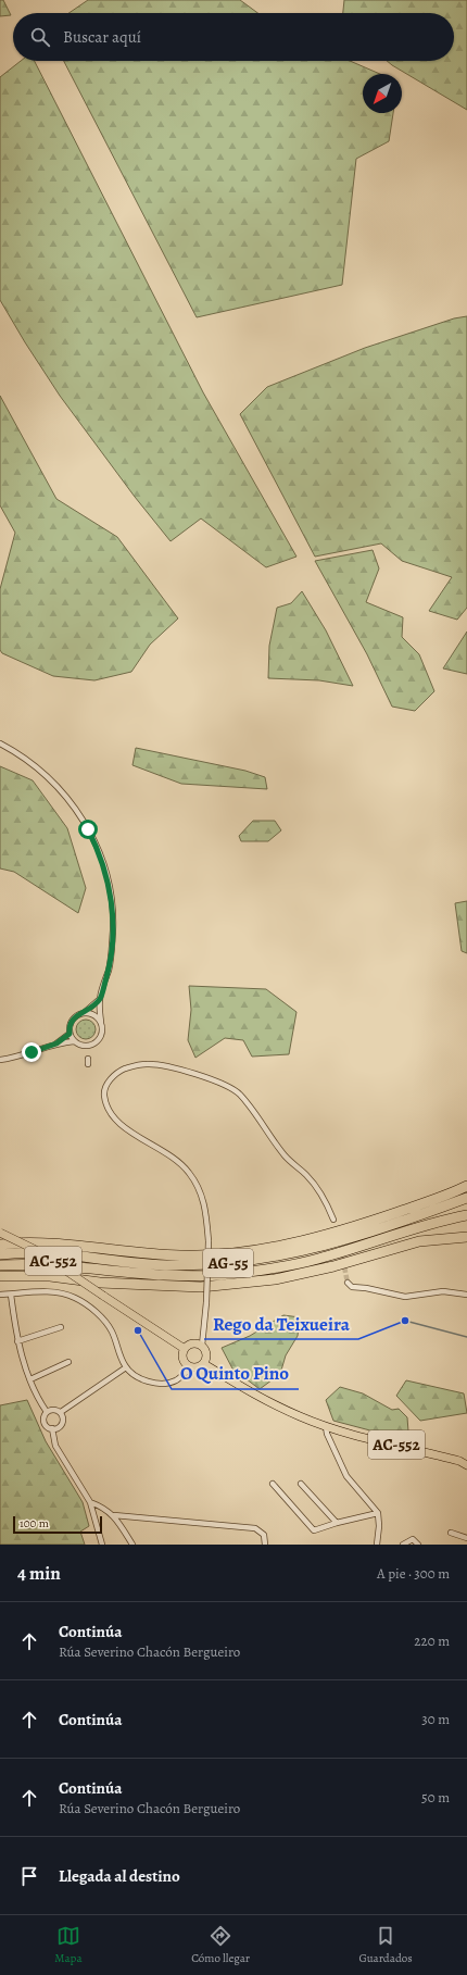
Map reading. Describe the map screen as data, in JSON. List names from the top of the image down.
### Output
{
  "streets": {
    "highway": ["AG-55"],
    "main road": ["AC-552"]
  },
  "places": ["Rego da Teixueira", "O Quinto Pino"],
  "scale_bar": "100 m",
  "north": "bottom left",
  "page": {
    "search": "Buscar aquí",
    "scale": "100 m",
    "heading": ["4 min", "A pie · 300 m"],
    "list": [
      ["Continúa", "Rúa Severino Chacón Bergueiro", "220 m"],
      ["Continúa", "30 m"],
      ["Continúa", "Rúa Severino Chacón Bergueiro", "50 m"],
      "Llegada al destino"
    ],
    "nav": ["Mapa", "Cómo llegar", "Guardados"]
  }
}
